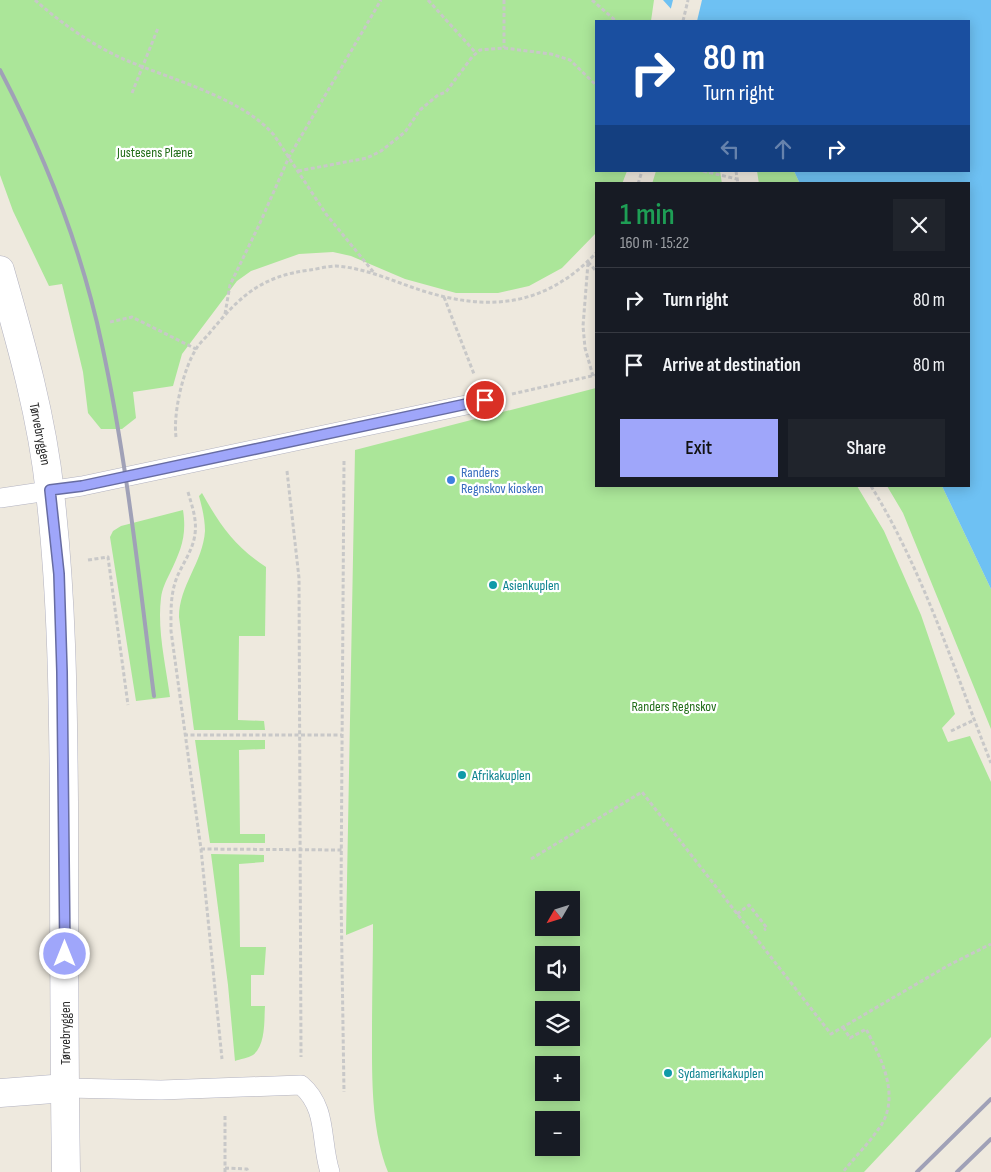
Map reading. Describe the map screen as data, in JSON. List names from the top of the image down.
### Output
{
  "streets": {
    "main road": ["Tørvebryggen"]
  },
  "parks": ["Justesens Plæne", "Randers Regnskov"],
  "places": [
    "Randers Regnskov kiosken",
    "Asienkuplen",
    "Afrikakuplen",
    "Sydamerikakuplen"
  ],
  "north": "bottom left",
  "page": {
    "turn": ["80 m", "Turn right"],
    "heading": ["1 min", "160 m · 15:22"],
    "list": [
      {
        "name": "Turn right",
        "value": "80 m"
      },
      {
        "name": "Arrive at destination",
        "value": "80 m"
      }
    ],
    "buttons": ["Exit", "Share"],
    "map_buttons": ["+", "−"]
  }
}
